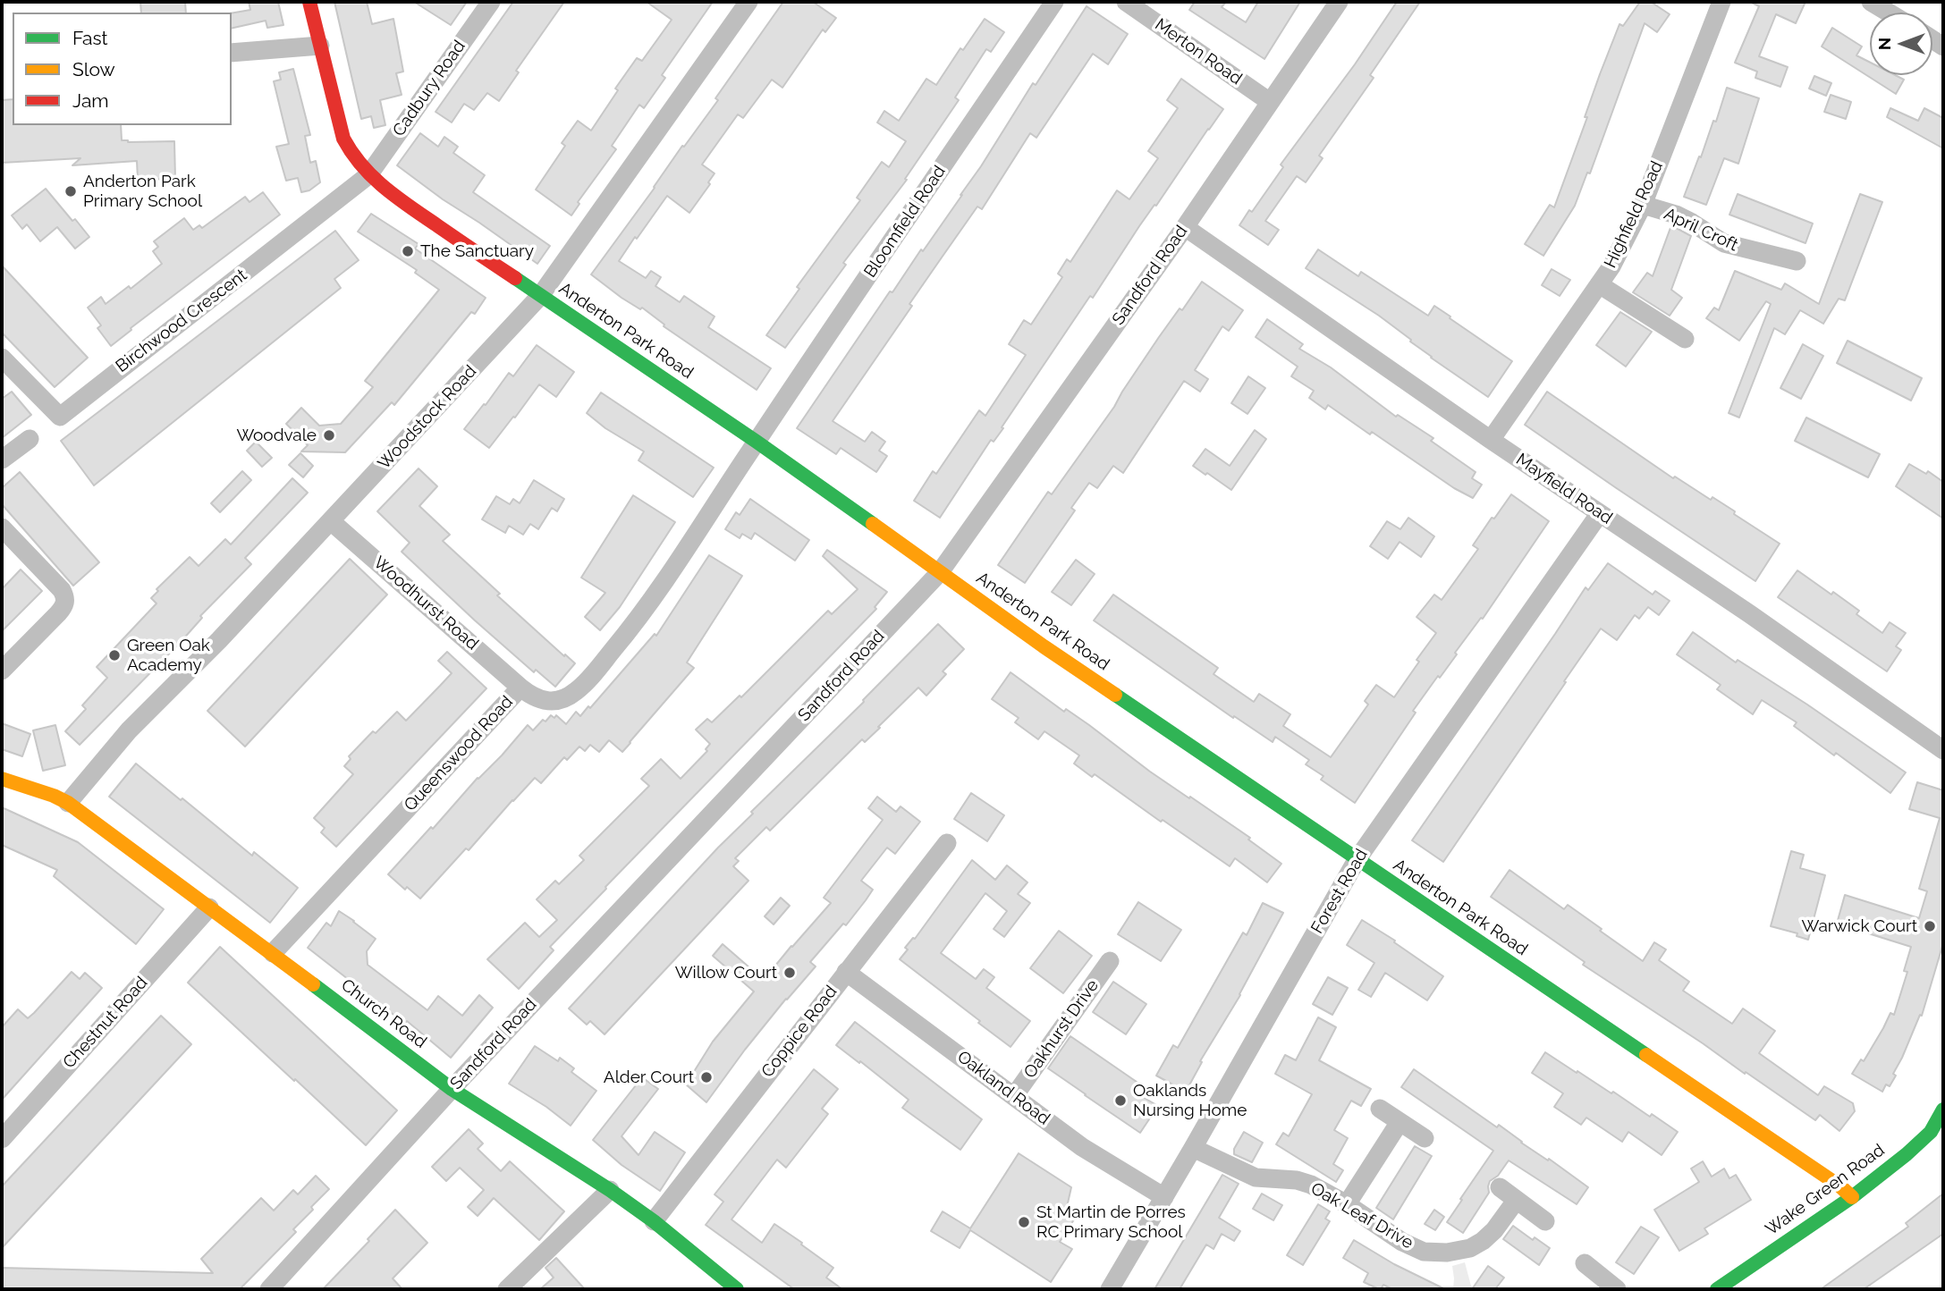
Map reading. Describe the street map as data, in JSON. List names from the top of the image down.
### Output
{
  "streets": {
    "street": [
      "Merton Road",
      "Cadbury Road",
      "Highfield Road",
      "Bloomfield Road",
      "April Croft",
      "Sandford Road",
      "Birchwood Crescent",
      "Anderton Park Road",
      "Woodstock Road",
      "Mayfield Road",
      "Woodhurst Road",
      "Queenswood Road",
      "Forest Road",
      "Church Road",
      "Chestnut Road",
      "Oakhurst Drive",
      "Coppice Road",
      "Oakland Road",
      "Wake Green Road",
      "Oak Leaf Drive"
    ]
  },
  "crossings": [
    ["Merton Road", "Sandford Road"],
    ["Cadbury Road", "Birchwood Crescent"],
    ["Cadbury Road", "Anderton Park Road"],
    ["Highfield Road", "April Croft"],
    ["Highfield Road", "Mayfield Road"],
    ["Bloomfield Road", "Anderton Park Road"],
    ["Bloomfield Road", "Queenswood Road"],
    ["Sandford Road", "Anderton Park Road"],
    ["Sandford Road", "Mayfield Road"],
    ["Sandford Road", "Church Road"],
    ["Birchwood Crescent", "Anderton Park Road"],
    ["Anderton Park Road", "Woodstock Road"],
    ["Anderton Park Road", "Queenswood Road"],
    ["Anderton Park Road", "Forest Road"],
    ["Anderton Park Road", "Wake Green Road"],
    ["Woodstock Road", "Woodhurst Road"],
    ["Woodstock Road", "Church Road"],
    ["Mayfield Road", "Forest Road"],
    ["Woodhurst Road", "Queenswood Road"],
    ["Queenswood Road", "Church Road"],
    ["Forest Road", "Oakland Road"],
    ["Forest Road", "Oak Leaf Drive"],
    ["Church Road", "Chestnut Road"],
    ["Church Road", "Coppice Road"],
    ["Oakhurst Drive", "Oakland Road"],
    ["Coppice Road", "Oakland Road"]
  ],
  "places": [
    "Anderton Park Primary School",
    "The Sanctuary",
    "Woodvale",
    "Green Oak Academy",
    "Warwick Court",
    "Willow Court",
    "Alder Court",
    "Oaklands Nursing Home",
    "St Martin de Porres RC Primary School"
  ],
  "legend": ["Fast", "Slow", "Jam"],
  "north": "left"
}
